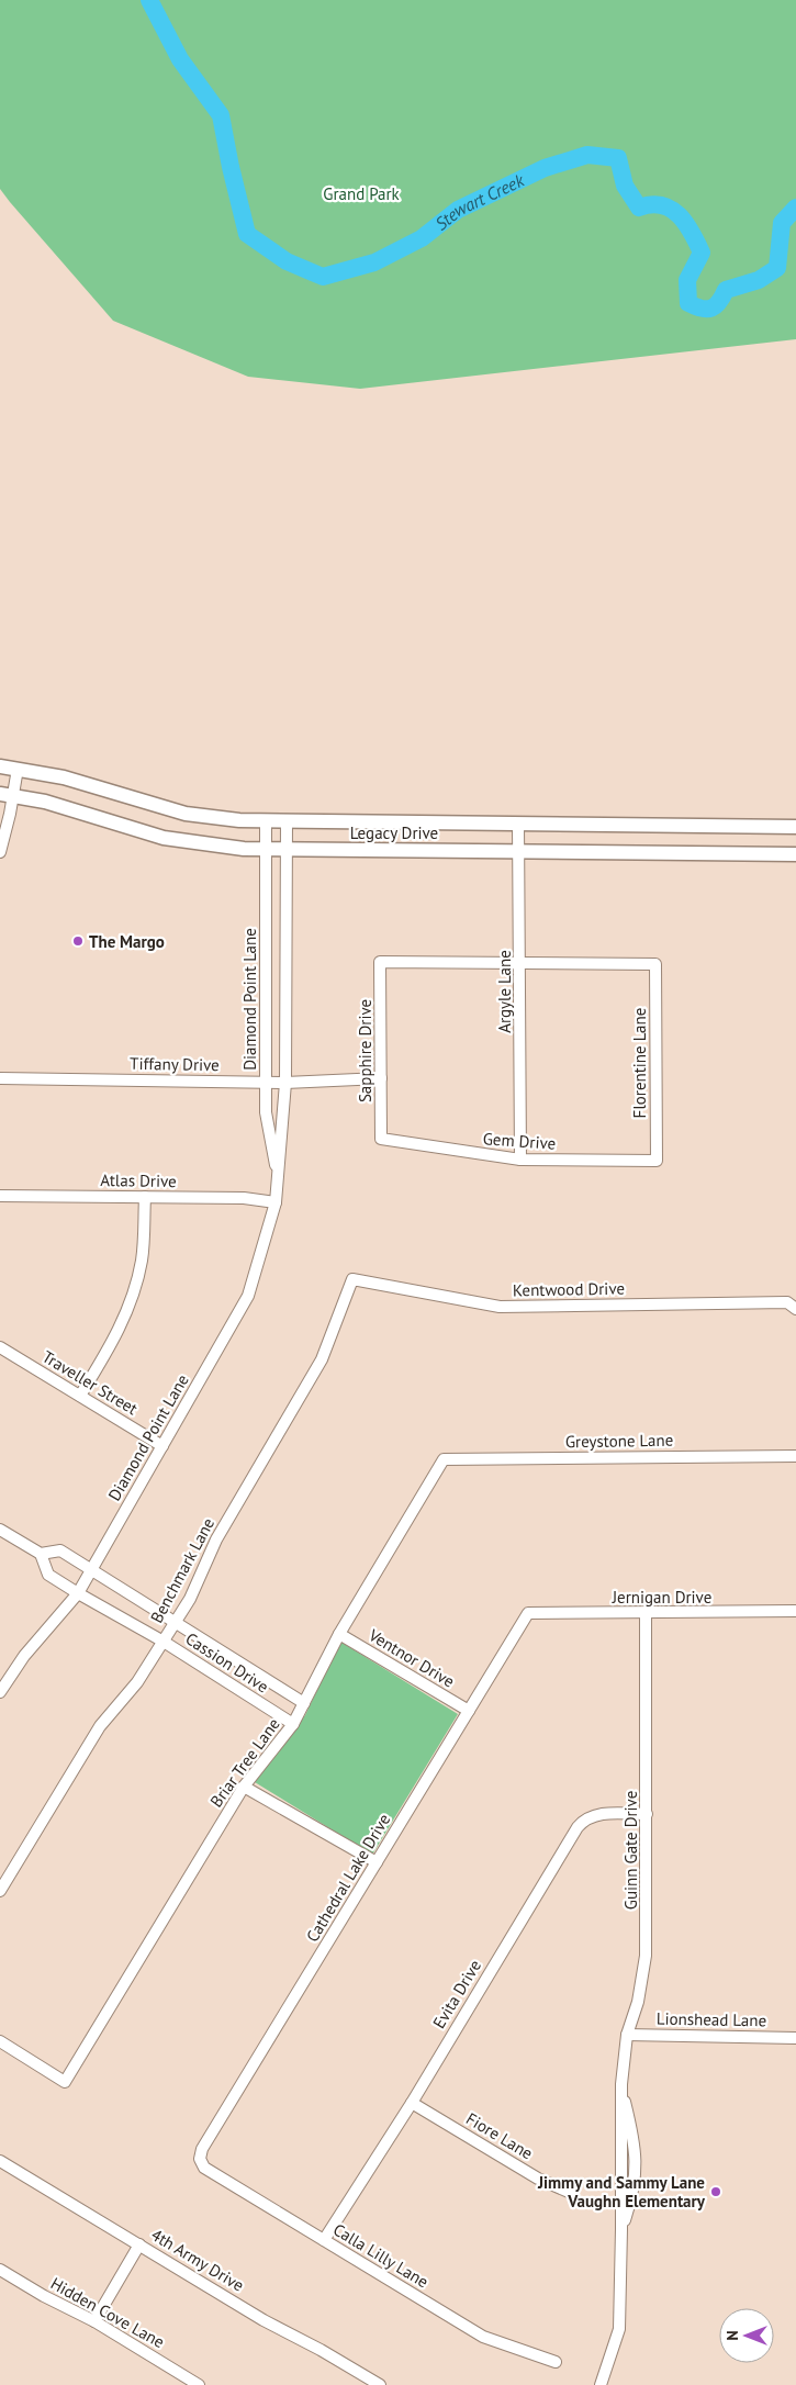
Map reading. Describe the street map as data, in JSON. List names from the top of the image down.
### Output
{
  "streets": {
    "main road": ["Legacy Drive"],
    "street": [
      "Argyle Lane",
      "Diamond Point Lane",
      "Sapphire Drive",
      "Florentine Lane",
      "Tiffany Drive",
      "Gem Drive",
      "Atlas Drive",
      "Kentwood Drive",
      "Traveller Street",
      "Greystone Lane",
      "Benchmark Lane",
      "Jernigan Drive",
      "Ventnor Drive",
      "Cassion Drive",
      "Briar Tree Lane",
      "Guinn Gate Drive",
      "Cathedral Lake Drive",
      "Evita Drive",
      "Lionshead Lane",
      "Fiore Lane",
      "Calla Lilly Lane",
      "4th Army Drive",
      "Hidden Cove Lane"
    ]
  },
  "crossings": [
    ["Legacy Drive", "Argyle Lane"],
    ["Legacy Drive", "Diamond Point Lane"],
    ["Argyle Lane", "Sapphire Drive"],
    ["Argyle Lane", "Florentine Lane"],
    ["Argyle Lane", "Gem Drive"],
    ["Diamond Point Lane", "Tiffany Drive"],
    ["Diamond Point Lane", "Atlas Drive"],
    ["Diamond Point Lane", "Traveller Street"],
    ["Diamond Point Lane", "Cassion Drive"],
    ["Sapphire Drive", "Florentine Lane"],
    ["Sapphire Drive", "Tiffany Drive"],
    ["Sapphire Drive", "Gem Drive"],
    ["Florentine Lane", "Gem Drive"],
    ["Kentwood Drive", "Benchmark Lane"],
    ["Greystone Lane", "Briar Tree Lane"],
    ["Benchmark Lane", "Cassion Drive"],
    ["Jernigan Drive", "Guinn Gate Drive"],
    ["Jernigan Drive", "Cathedral Lake Drive"],
    ["Ventnor Drive", "Briar Tree Lane"],
    ["Ventnor Drive", "Cathedral Lake Drive"],
    ["Cassion Drive", "Briar Tree Lane"],
    ["Guinn Gate Drive", "Evita Drive"],
    ["Guinn Gate Drive", "Lionshead Lane"],
    ["Cathedral Lake Drive", "Calla Lilly Lane"],
    ["Evita Drive", "Fiore Lane"],
    ["Evita Drive", "Calla Lilly Lane"]
  ],
  "water": ["Stewart Creek"],
  "parks": ["Grand Park"],
  "places": ["The Margo", "Jimmy and Sammy Lane Vaughn Elementary"],
  "north": "left"
}
